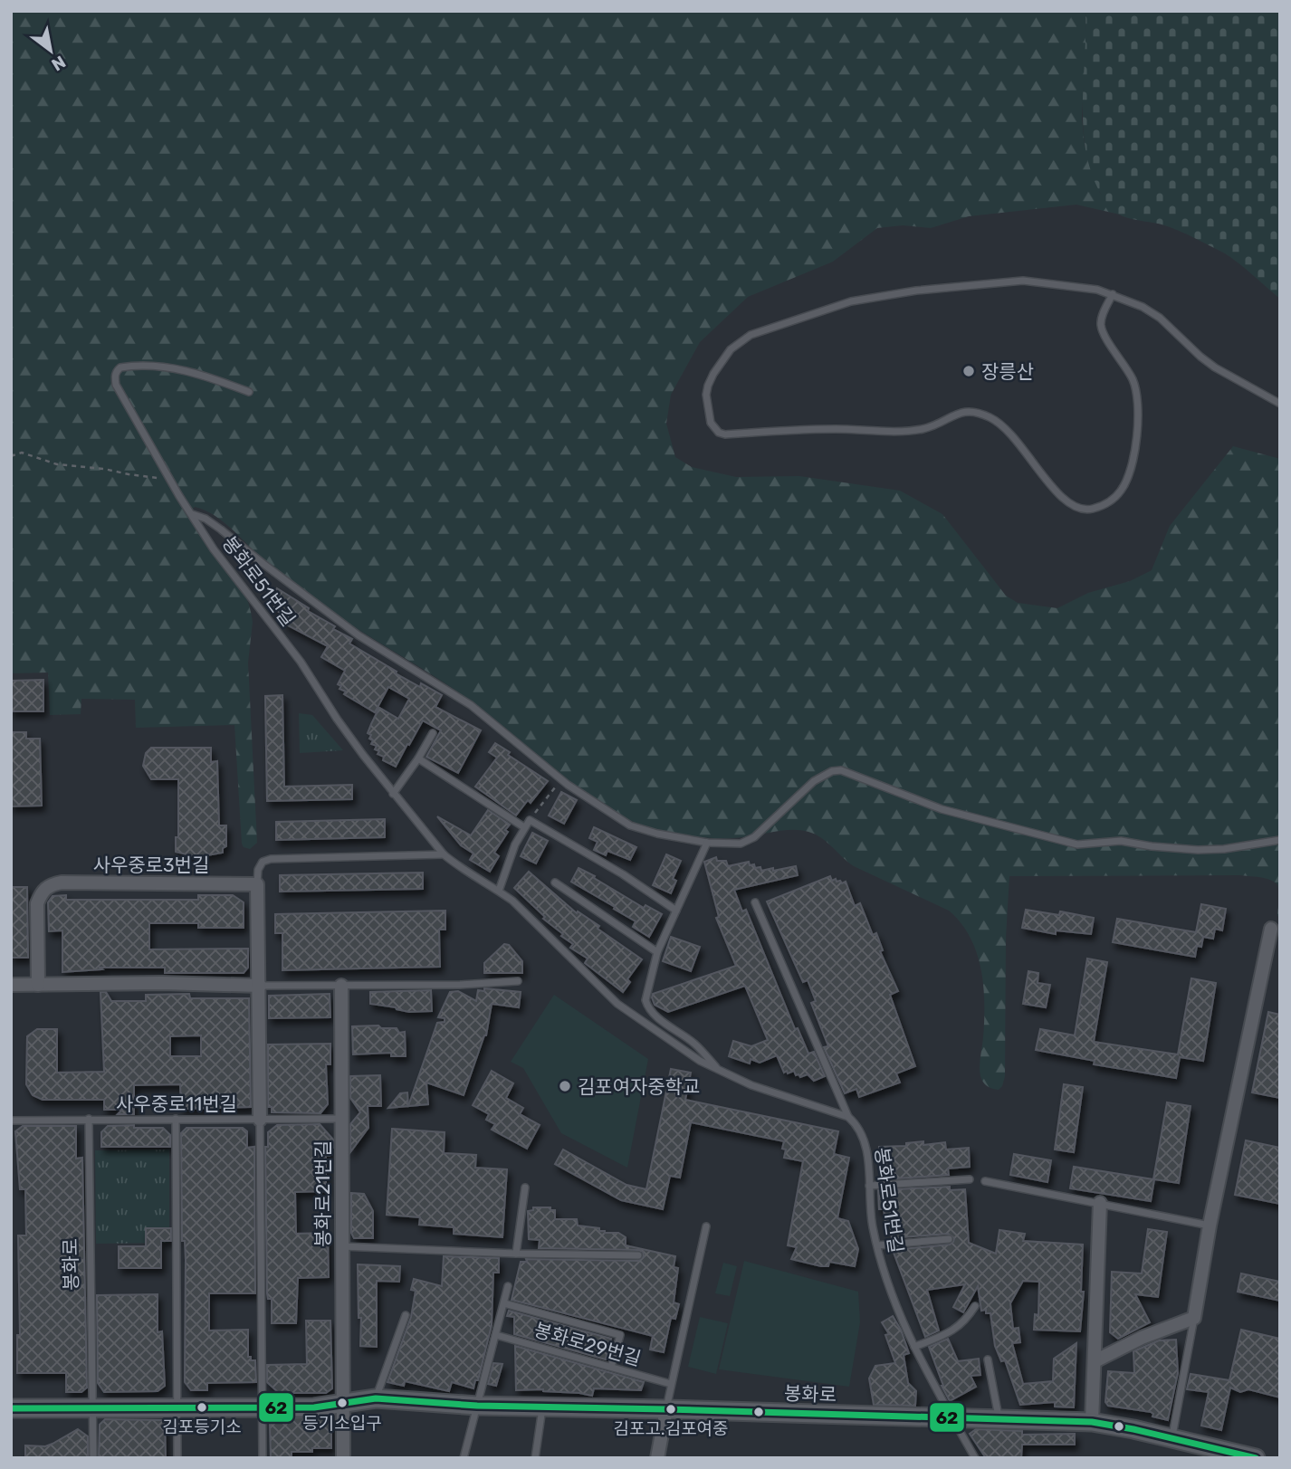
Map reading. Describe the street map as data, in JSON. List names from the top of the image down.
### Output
{
  "streets": {
    "street": ["사우중로3번길", "봉화로21번길", "봉화로"],
    "lane": ["봉화로51번길", "사우중로11번길", "봉화로29번길"]
  },
  "crossings": [
    ["봉화로51번길", "봉화로"],
    ["사우중로11번길", "봉화로21번길"],
    ["사우중로11번길", "봉화로"],
    ["봉화로21번길", "봉화로"]
  ],
  "places": [
    "장릉산",
    "김포여자중학교",
    "등기소입구",
    "김포등기소",
    "김포고.김포여중"
  ],
  "lines": ["transit line 62"],
  "north": "bottom right"
}
